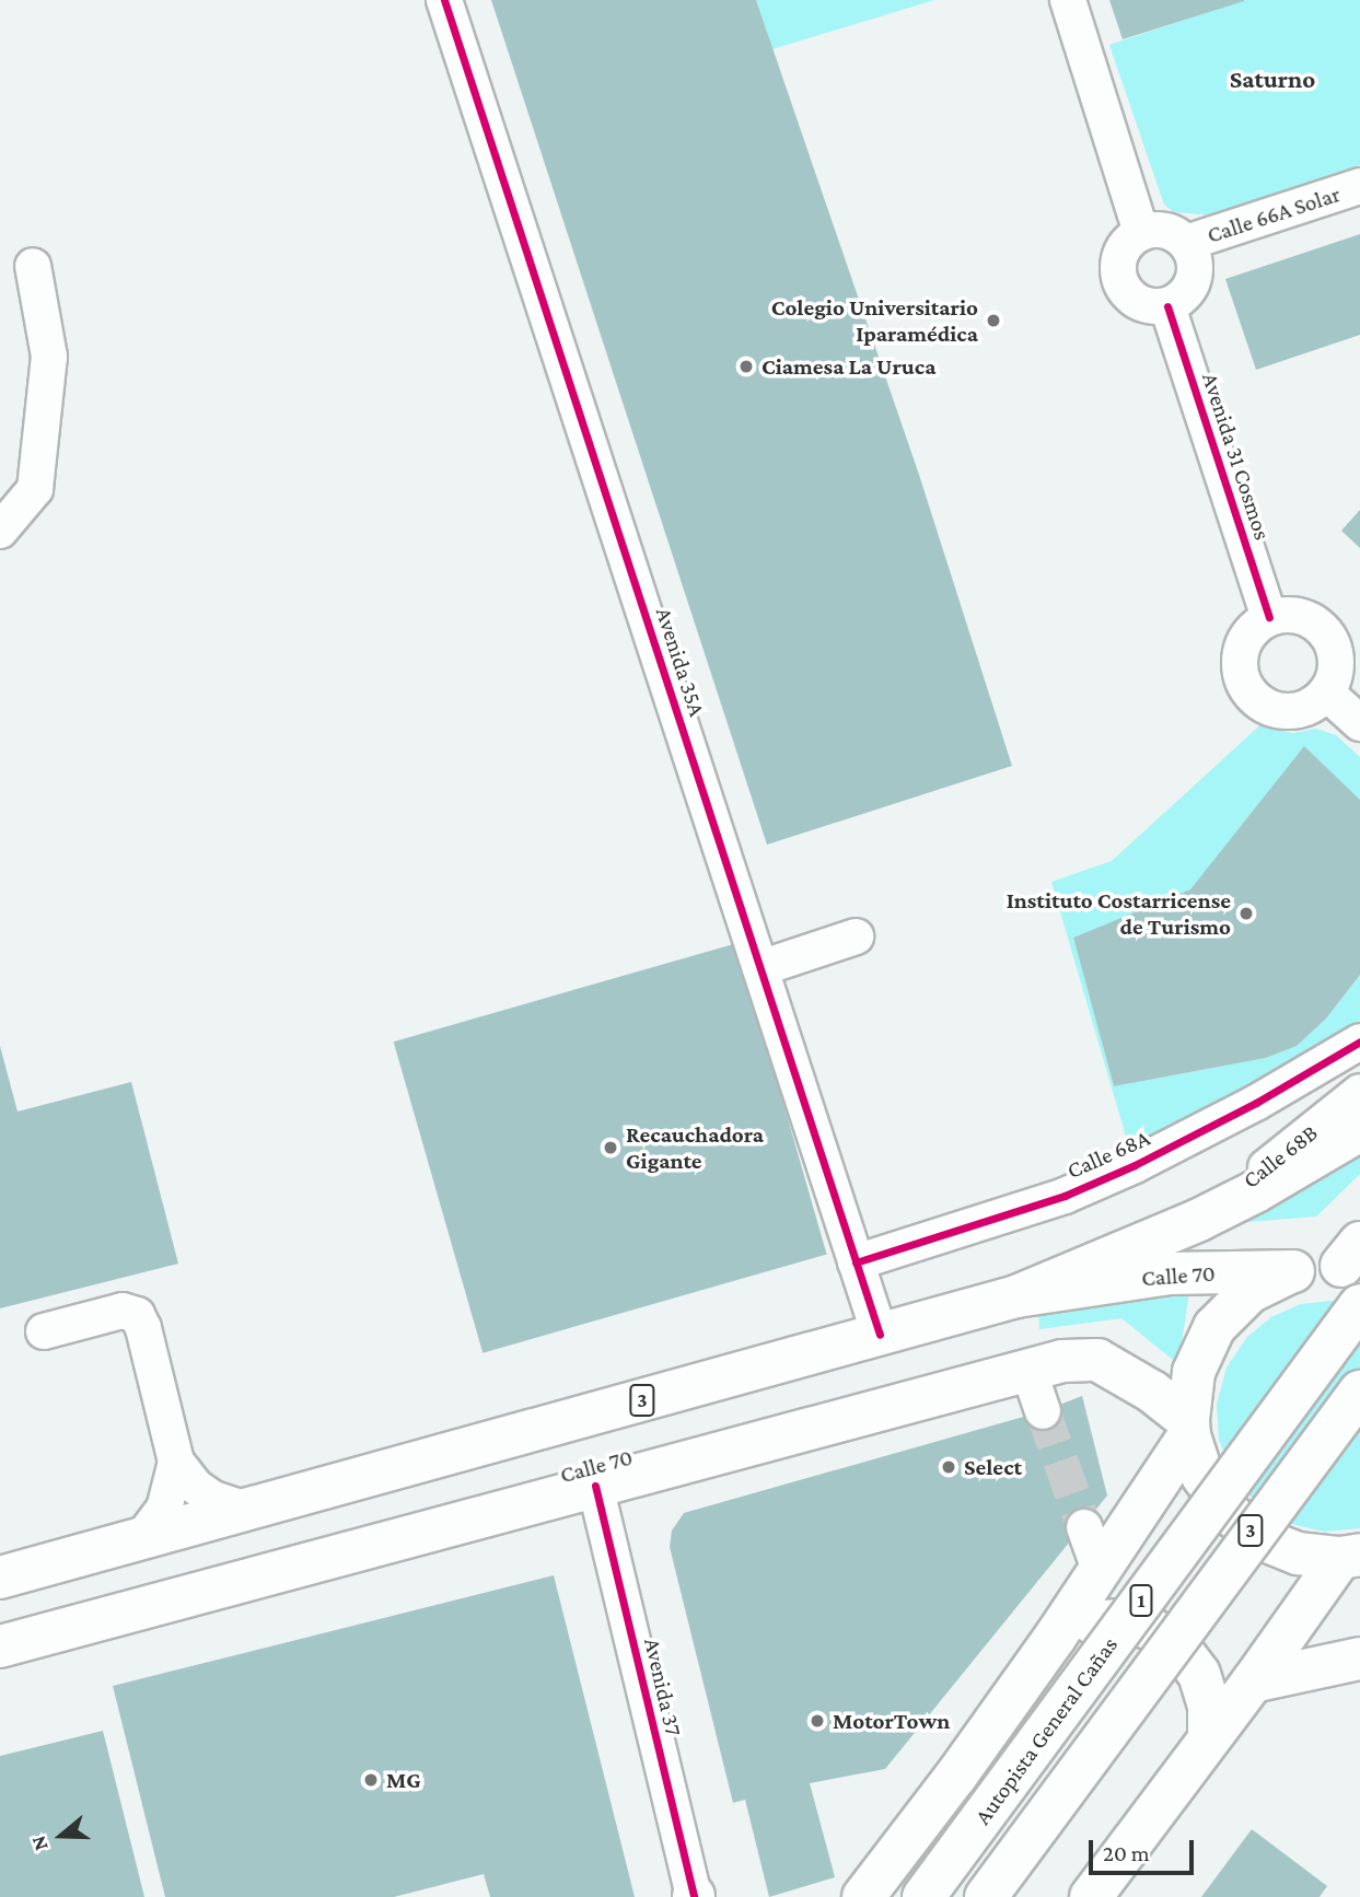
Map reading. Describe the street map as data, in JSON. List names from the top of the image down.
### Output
{
  "streets": {
    "main road": [
      "Calle 70",
      "3",
      "1",
      "Autopista General Cañas"
    ],
    "street": [
      "Calle 66A Solar",
      "Avenida 31 Cosmos",
      "Avenida 35A",
      "Calle 68A",
      "Calle 68B",
      "Avenida 37"
    ]
  },
  "crossings": [
    ["Calle 66A Solar", "Avenida 31 Cosmos"],
    ["Avenida 35A", "Calle 68A"],
    ["Avenida 35A", "Calle 70"],
    ["Calle 70", "3"],
    ["Calle 70", "Avenida 37"]
  ],
  "districts": ["Saturno"],
  "places": [
    "Colegio Universitario Iparamédica",
    "Ciamesa La Uruca",
    "Instituto Costarricense de Turismo",
    "Recauchadora Gigante",
    "Select",
    "MotorTown",
    "MG"
  ],
  "scale_bar": "20 m",
  "north": "left"
}
